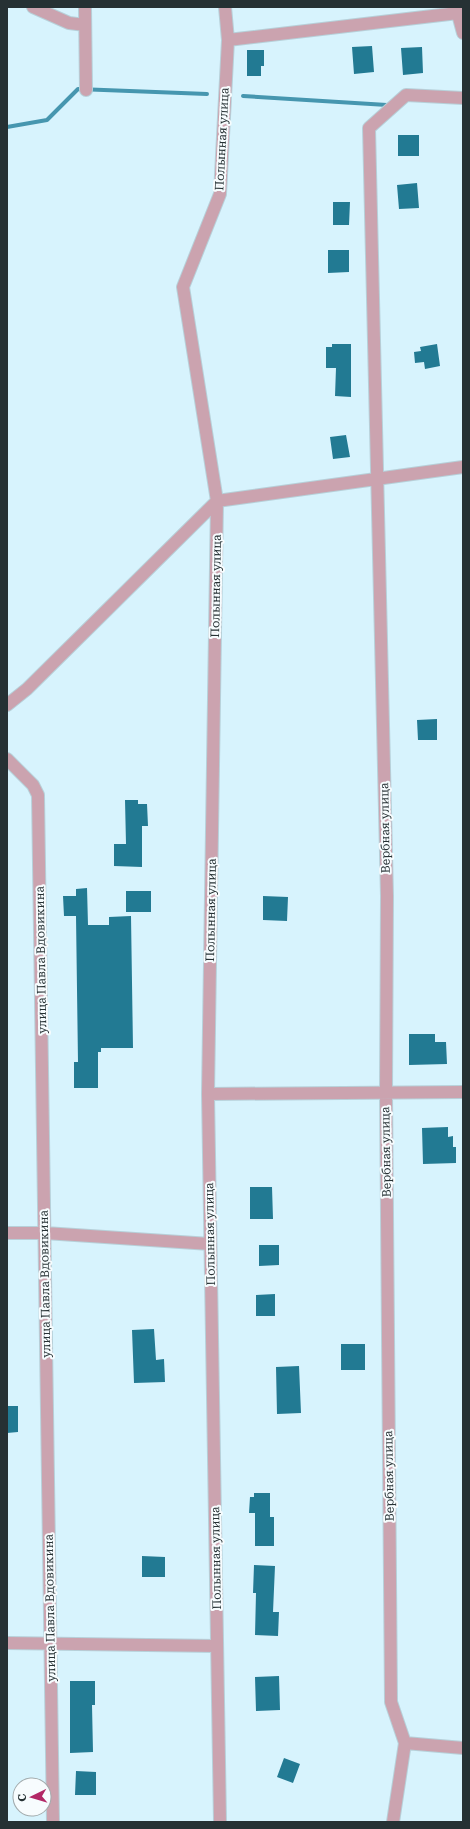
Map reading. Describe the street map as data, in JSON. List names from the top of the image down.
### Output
{
  "streets": {
    "street": ["Полынная улица", "Вербная улица", "улица Павла Вдовикина"]
  },
  "north": "left"
}
